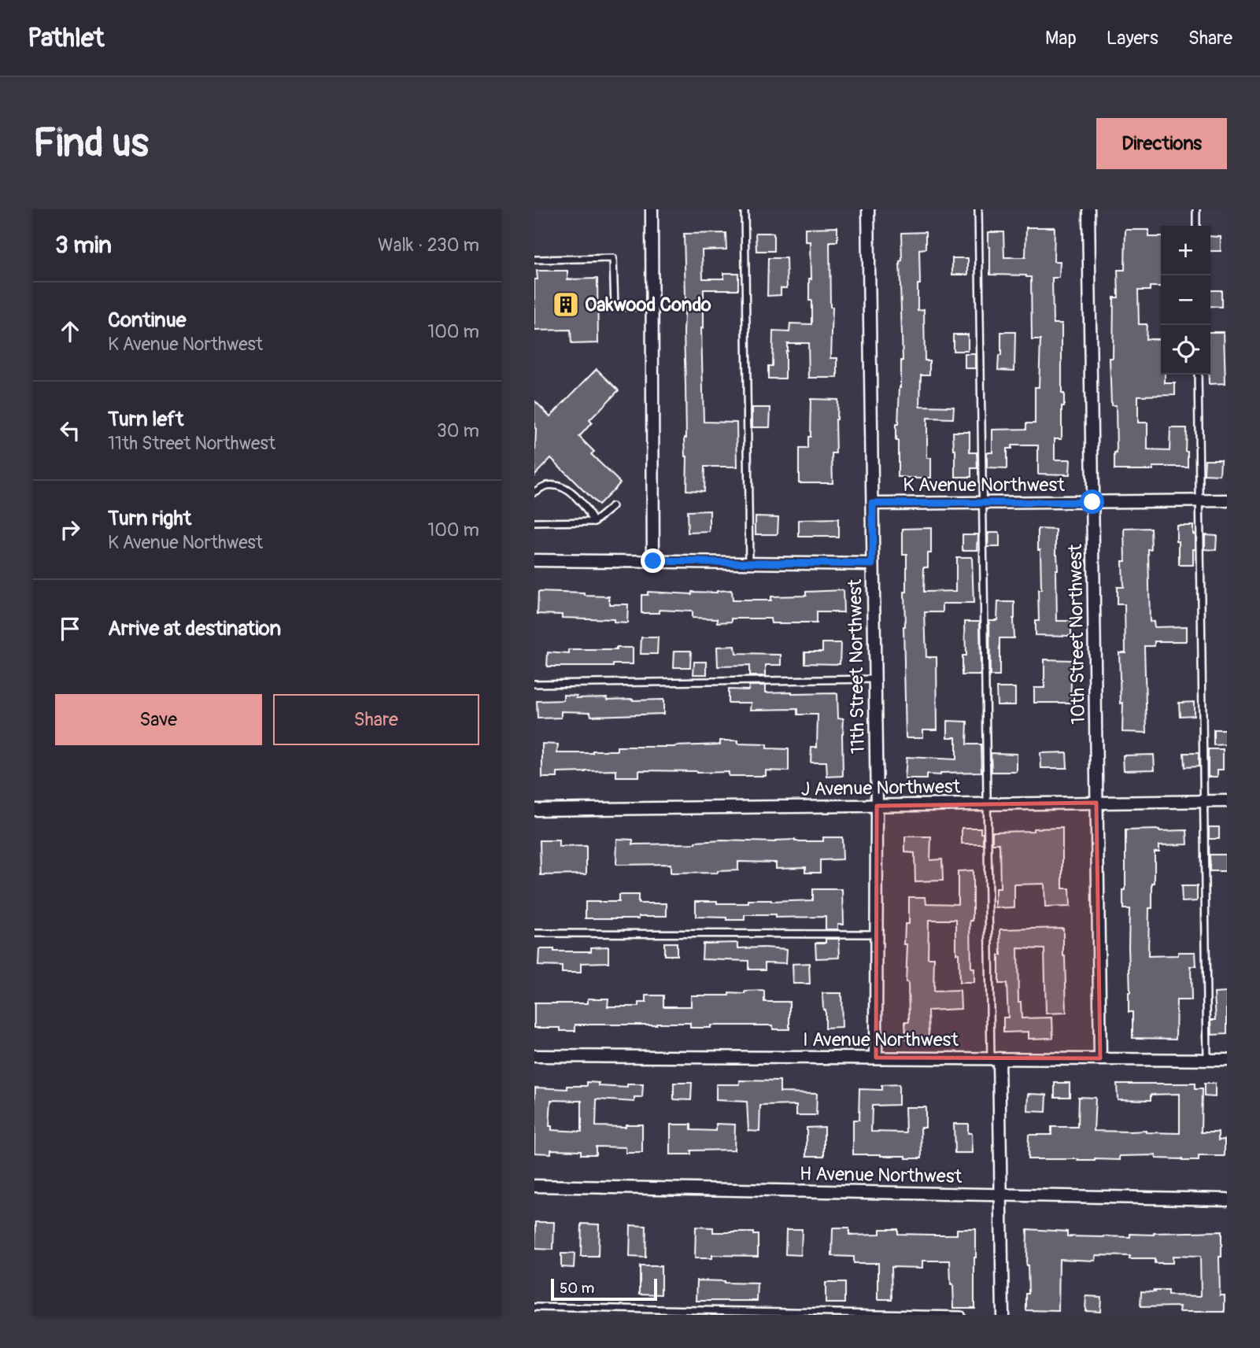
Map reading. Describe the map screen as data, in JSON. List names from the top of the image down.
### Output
{
  "streets": {
    "street": [
      "K Avenue Northwest",
      "10th Street Northwest",
      "11th Street Northwest",
      "J Avenue Northwest",
      "I Avenue Northwest",
      "H Avenue Northwest"
    ]
  },
  "crossings": [
    ["K Avenue Northwest", "10th Street Northwest"],
    ["K Avenue Northwest", "11th Street Northwest"],
    ["10th Street Northwest", "J Avenue Northwest"],
    ["10th Street Northwest", "I Avenue Northwest"],
    ["11th Street Northwest", "J Avenue Northwest"],
    ["11th Street Northwest", "I Avenue Northwest"]
  ],
  "places": {
    "building": ["Oakwood Condo"]
  },
  "scale_bar": "50 m",
  "page": {
    "header": "Pathlet",
    "nav": ["Map", "Layers", "Share"],
    "buttons": [
      "Directions",
      ["Save", "Share"]
    ],
    "title": "Find us",
    "heading": ["3 min", "Walk · 230 m"],
    "map_buttons": ["+", "−"],
    "list": [
      ["Continue", "K Avenue Northwest", "100 m"],
      ["Turn left", "11th Street Northwest", "30 m"],
      ["Turn right", "K Avenue Northwest", "100 m"],
      "Arrive at destination"
    ],
    "scale": "50 m"
  }
}
